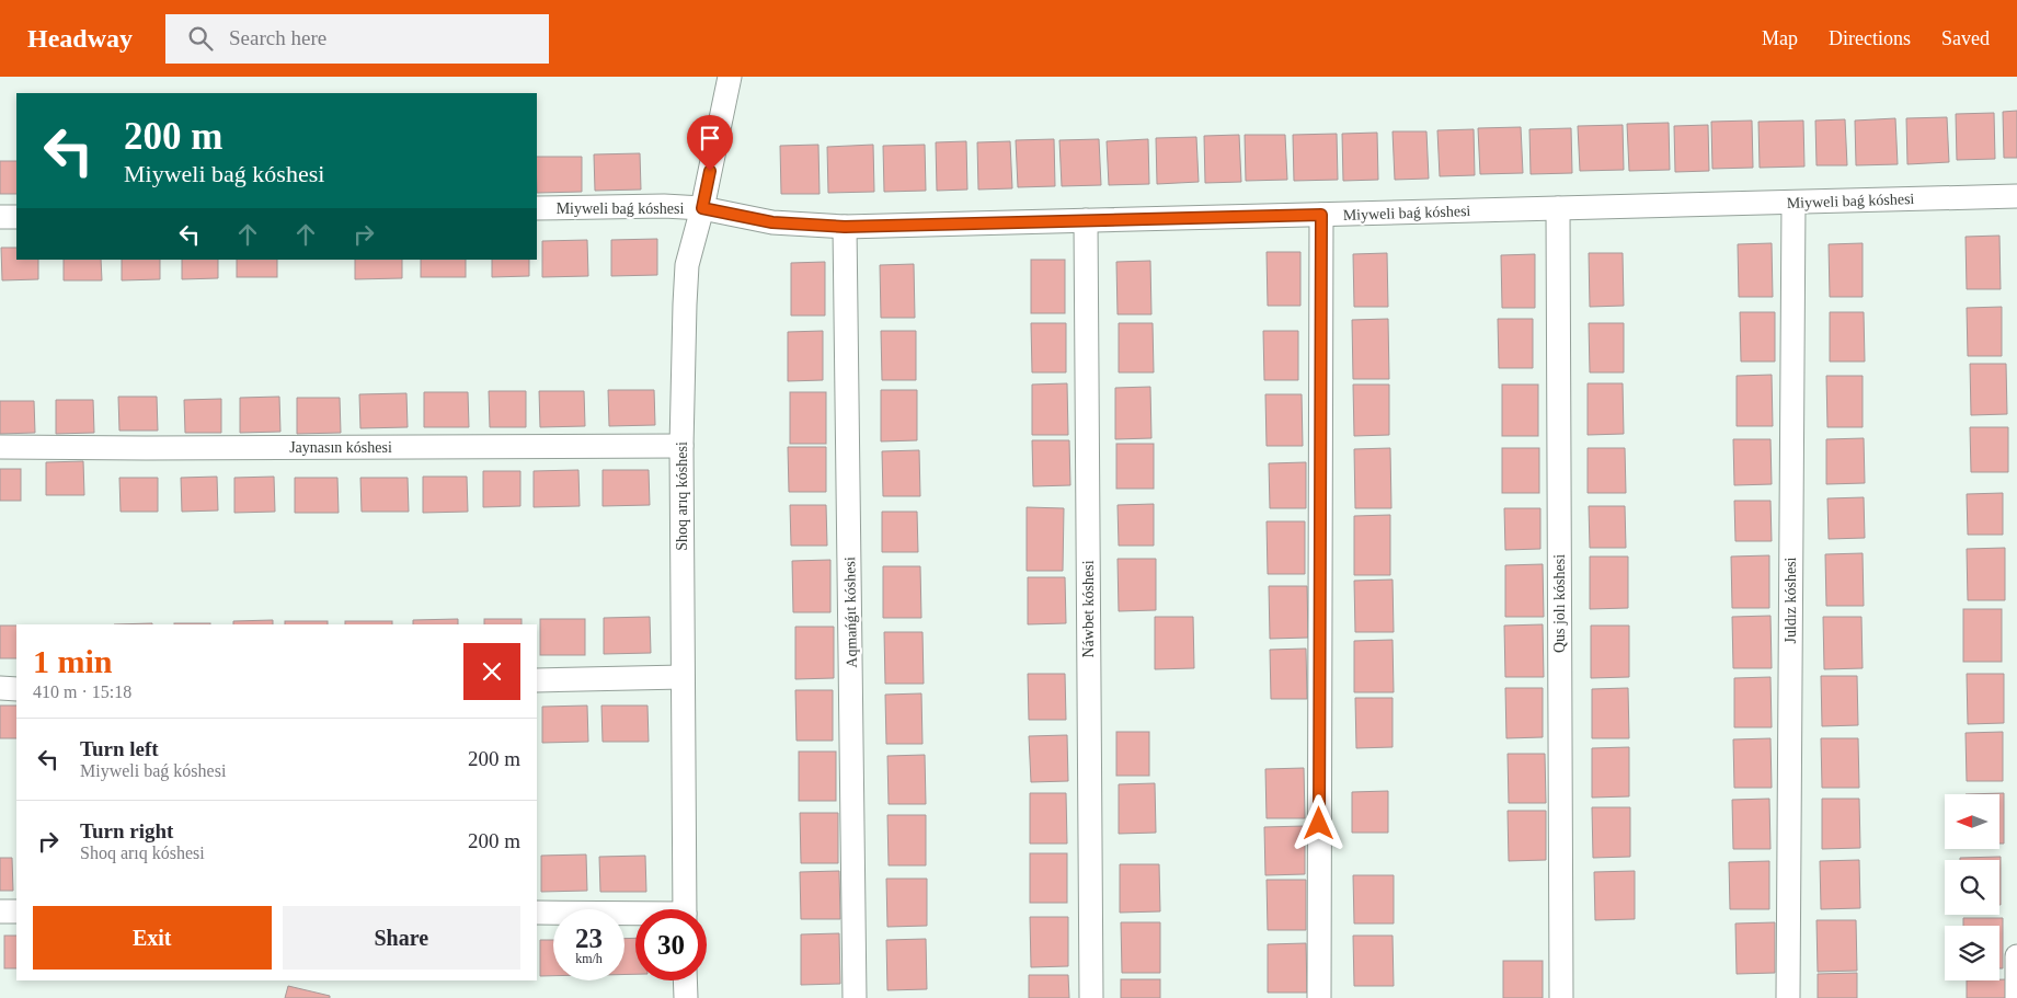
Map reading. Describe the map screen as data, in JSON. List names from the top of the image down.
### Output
{
  "streets": {
    "street": [
      "Miyweli baǵ kóshesi",
      "Jaynasın kóshesi",
      "Shoq arıq kóshesi",
      "Juldız kóshesi",
      "Qus jolı kóshesi",
      "Náwbet kóshesi",
      "Aqmańǵıt kóshesi"
    ]
  },
  "crossings": [
    ["Miyweli baǵ kóshesi", "Shoq arıq kóshesi"],
    ["Miyweli baǵ kóshesi", "Juldız kóshesi"],
    ["Miyweli baǵ kóshesi", "Qus jolı kóshesi"],
    ["Miyweli baǵ kóshesi", "Náwbet kóshesi"],
    ["Miyweli baǵ kóshesi", "Aqmańǵıt kóshesi"],
    ["Jaynasın kóshesi", "Shoq arıq kóshesi"]
  ],
  "north": "left",
  "page": {
    "header": "Headway",
    "search": "Search here",
    "nav": ["Map", "Directions", "Saved"],
    "turn": ["200 m", "Miyweli baǵ kóshesi"],
    "heading": ["1 min", "410 m · 15:18"],
    "list": [
      {
        "name": "Turn left",
        "note": "Miyweli baǵ kóshesi",
        "value": "200 m"
      },
      {
        "name": "Turn right",
        "note": "Shoq arıq kóshesi",
        "value": "200 m"
      }
    ],
    "buttons": ["Exit", "Share"],
    "speed": "23 km/h",
    "limit": "30"
  }
}
